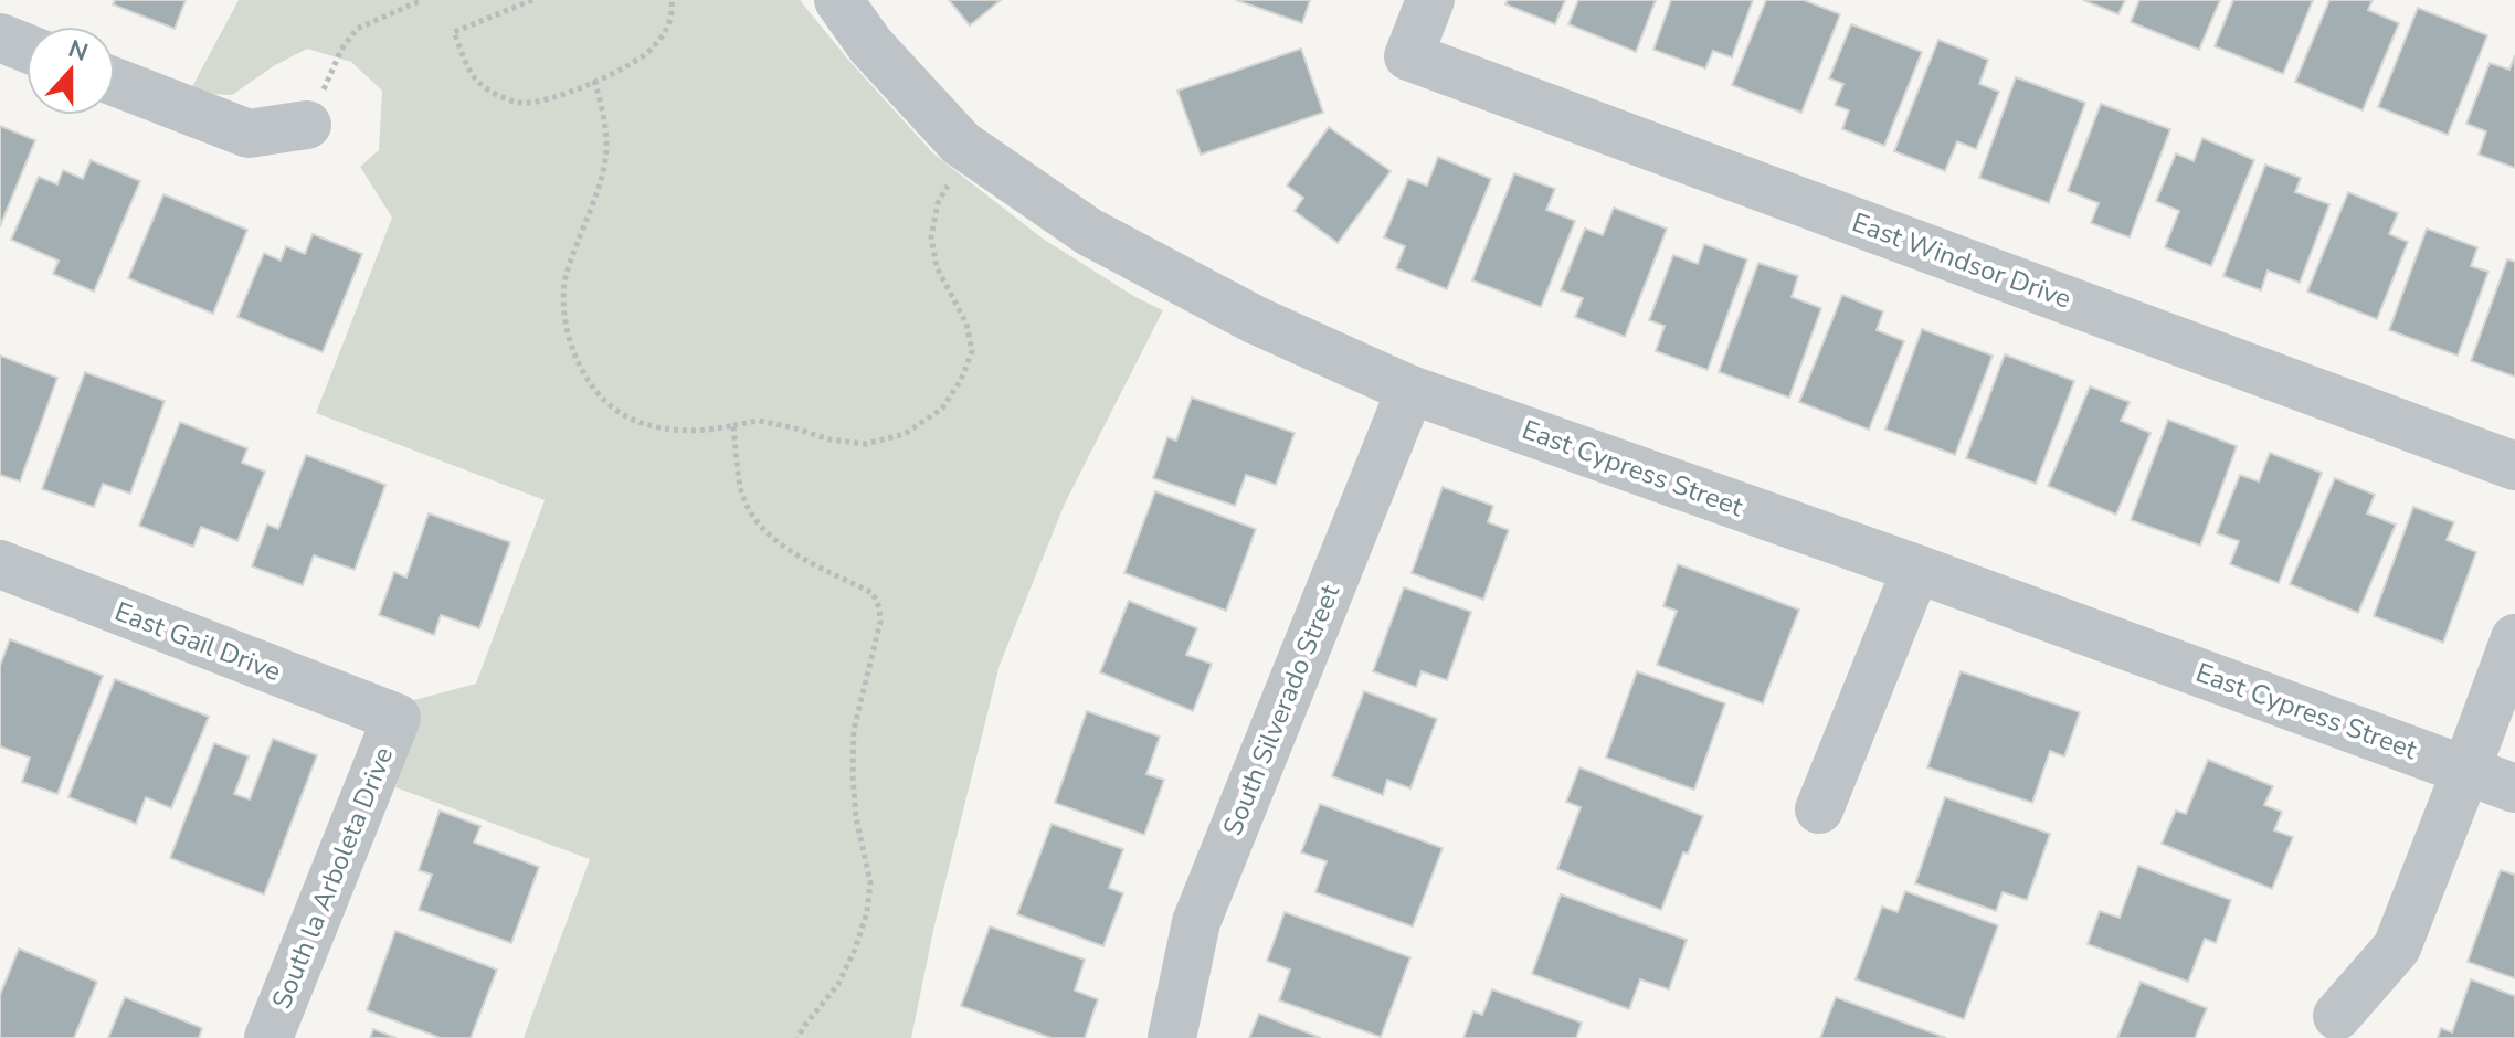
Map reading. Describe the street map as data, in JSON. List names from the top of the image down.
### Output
{
  "streets": {
    "street": [
      "East Windsor Drive",
      "East Cypress Street",
      "East Gail Drive",
      "South Silverado Street",
      "South la Arboleta Drive"
    ]
  },
  "crossings": [
    ["East Cypress Street", "South Silverado Street"],
    ["East Gail Drive", "South la Arboleta Drive"]
  ],
  "north": "top"
}
